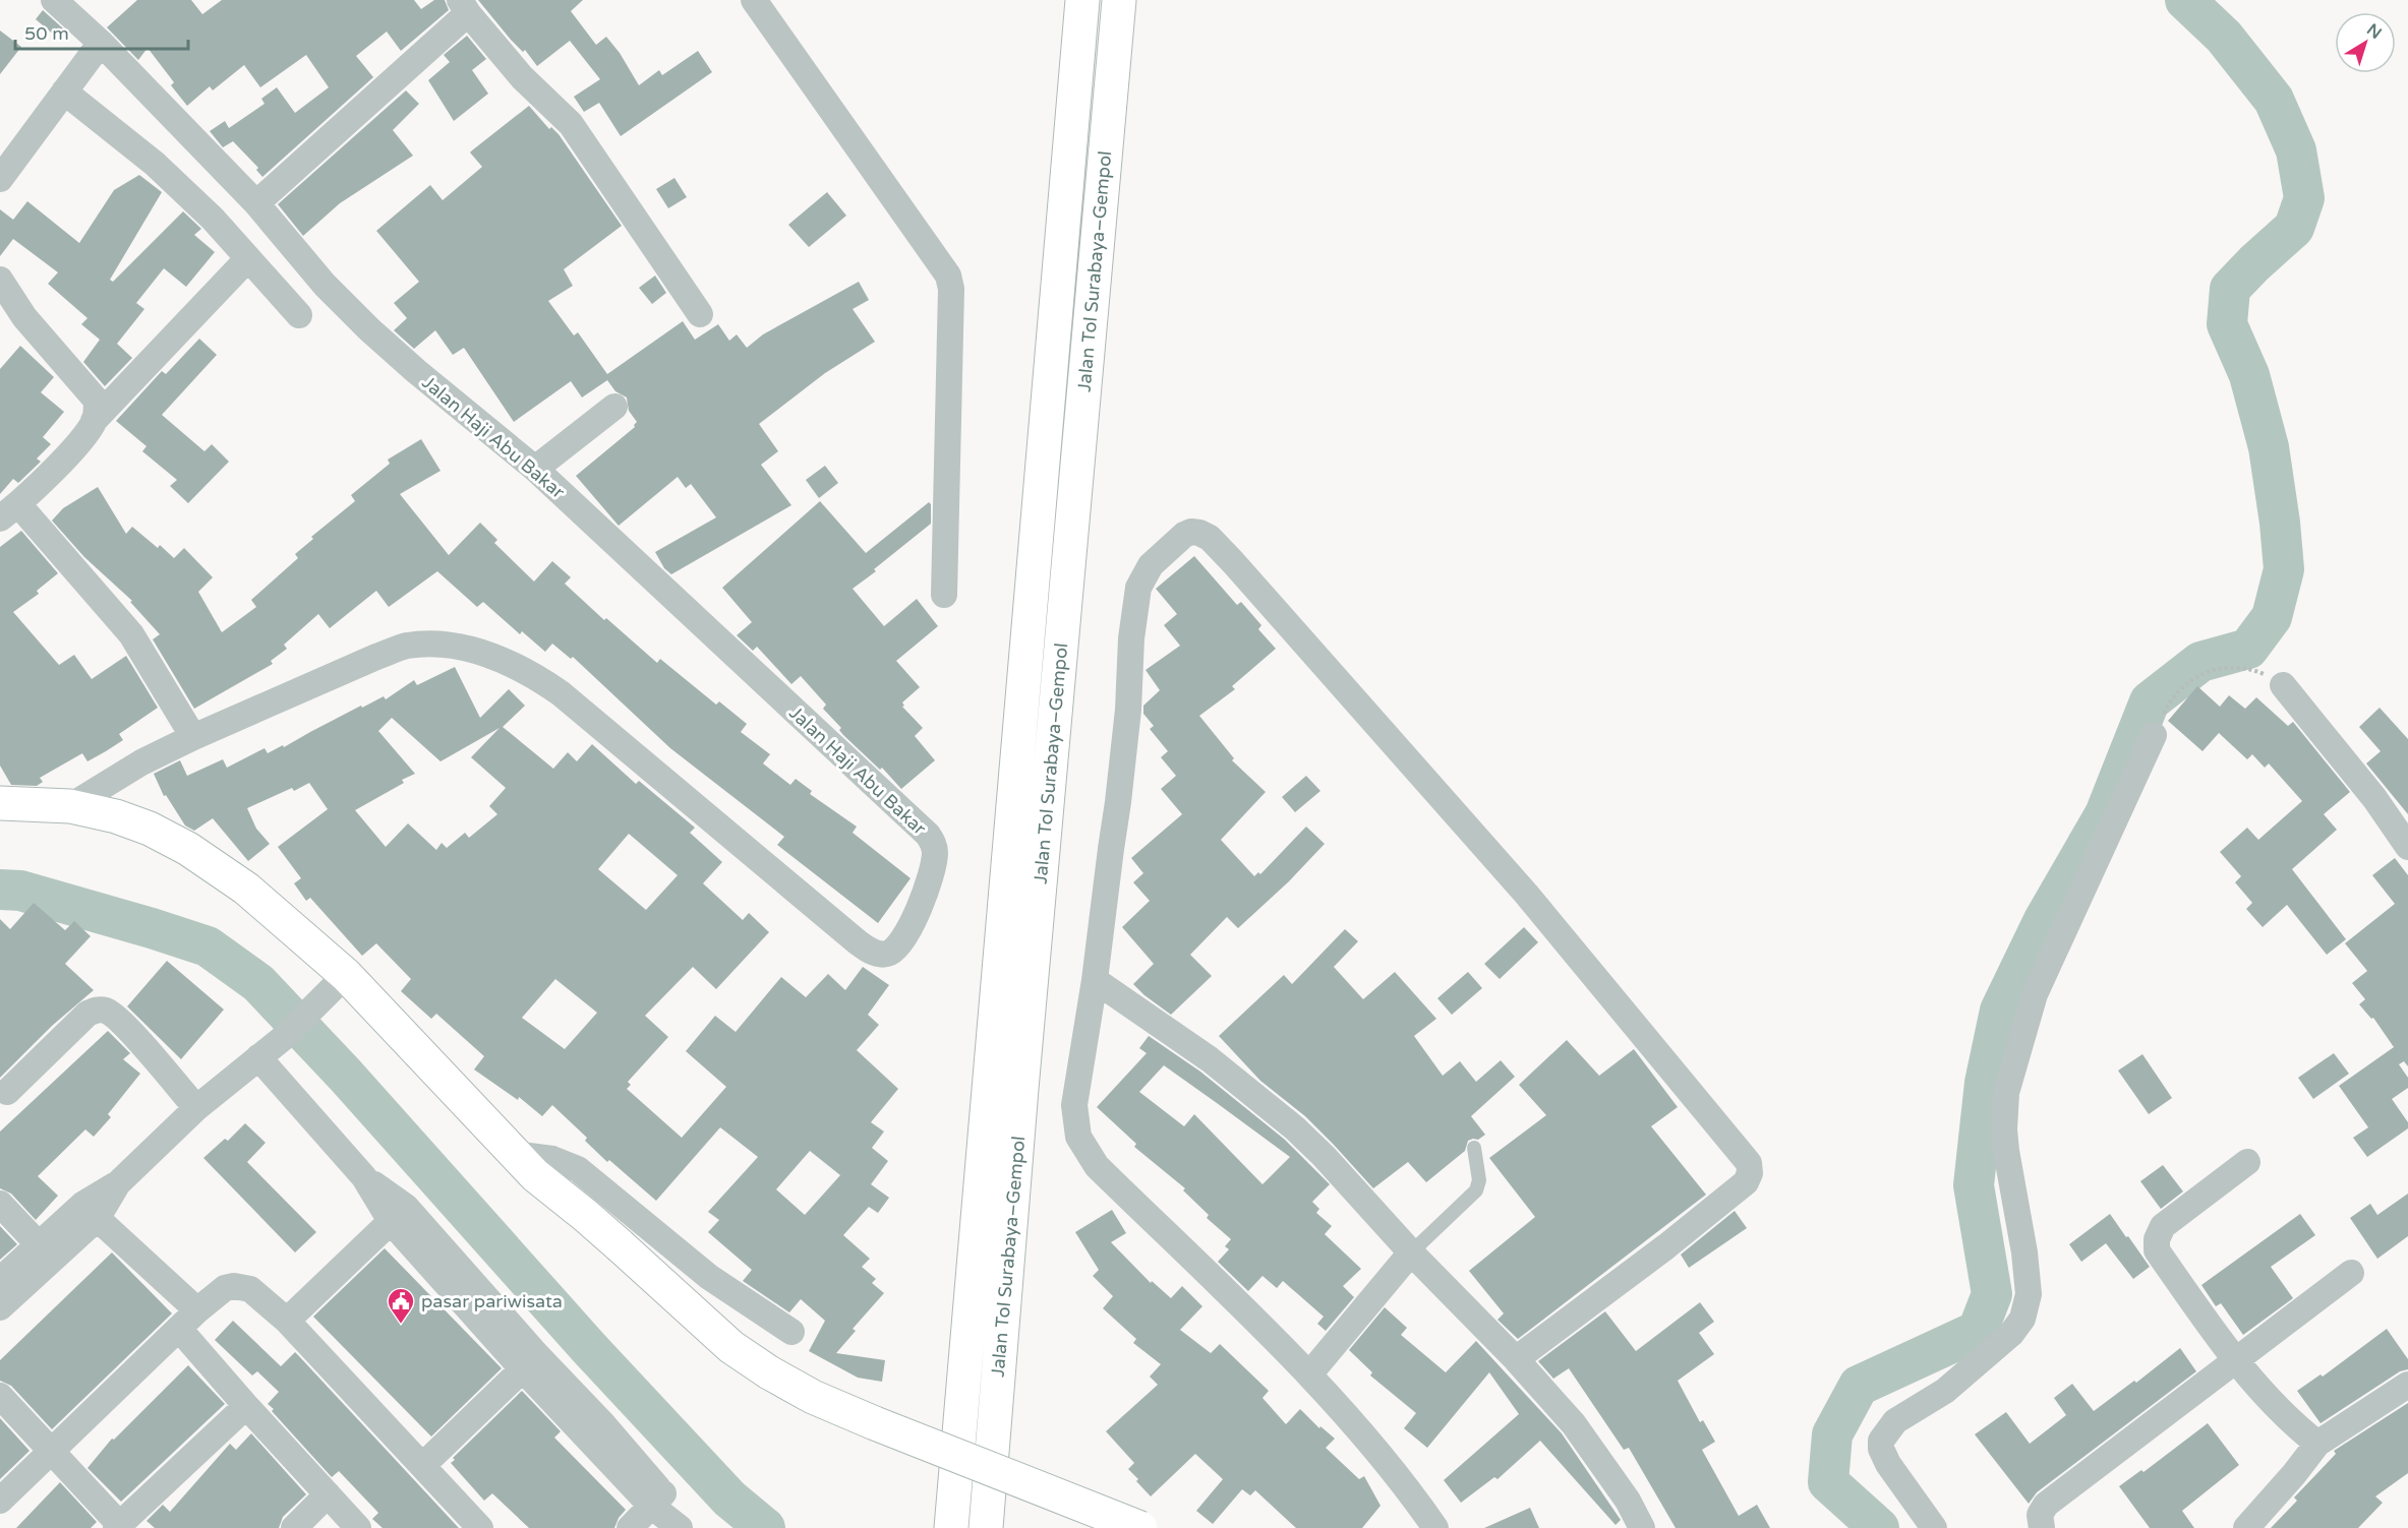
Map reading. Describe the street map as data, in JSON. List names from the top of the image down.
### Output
{
  "streets": {
    "main road": ["Jalan Tol Surabaya–Gempol"],
    "street": ["Jalan Haji Abu Bakar"]
  },
  "places": {
    "public building": ["pasar pariwisata"]
  },
  "scale_bar": "50 m",
  "north": "top right"
}
